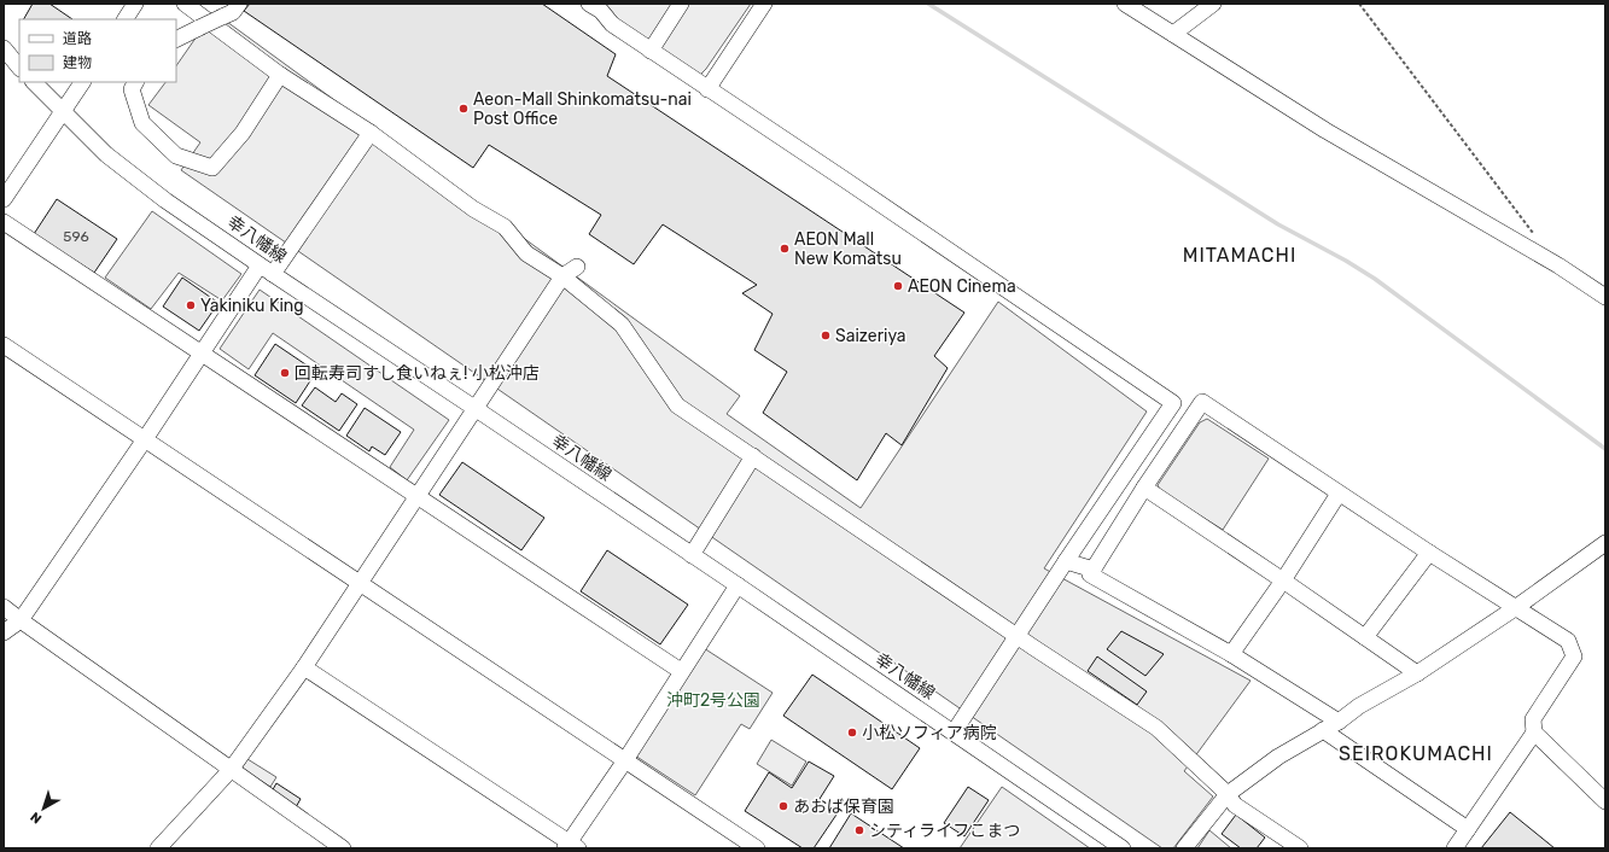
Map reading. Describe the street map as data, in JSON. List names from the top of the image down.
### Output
{
  "streets": {
    "street": ["幸八幡線"]
  },
  "districts": ["MITAMACHI", "SEIROKUMACHI"],
  "parks": ["沖町2号公園"],
  "places": [
    "Aeon-Mall Shinkomatsu-nai Post Office",
    "AEON Mall New Komatsu",
    "AEON Cinema",
    "Yakiniku King",
    "Saizeriya",
    "回転寿司すし食いねぇ! 小松沖店",
    "小松ソフィア病院",
    "あおば保育園",
    "シティライフこまつ"
  ],
  "house_numbers": ["596"],
  "legend": ["道路", "建物"],
  "north": "bottom left"
}
